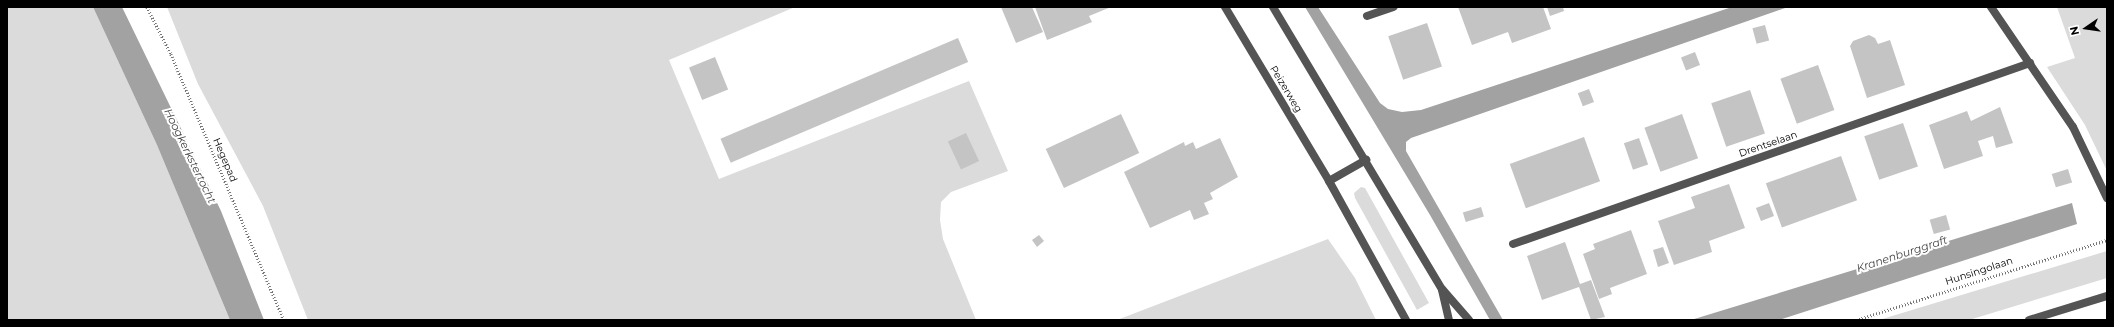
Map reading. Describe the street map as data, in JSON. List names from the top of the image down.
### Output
{
  "streets": {
    "street": ["Peizerweg", "Drentselaan"],
    "path": ["Hegepad", "Hunsingolaan"]
  },
  "water": ["Hoogkerkstertocht", "Kranenburggraft"],
  "north": "left"
}
